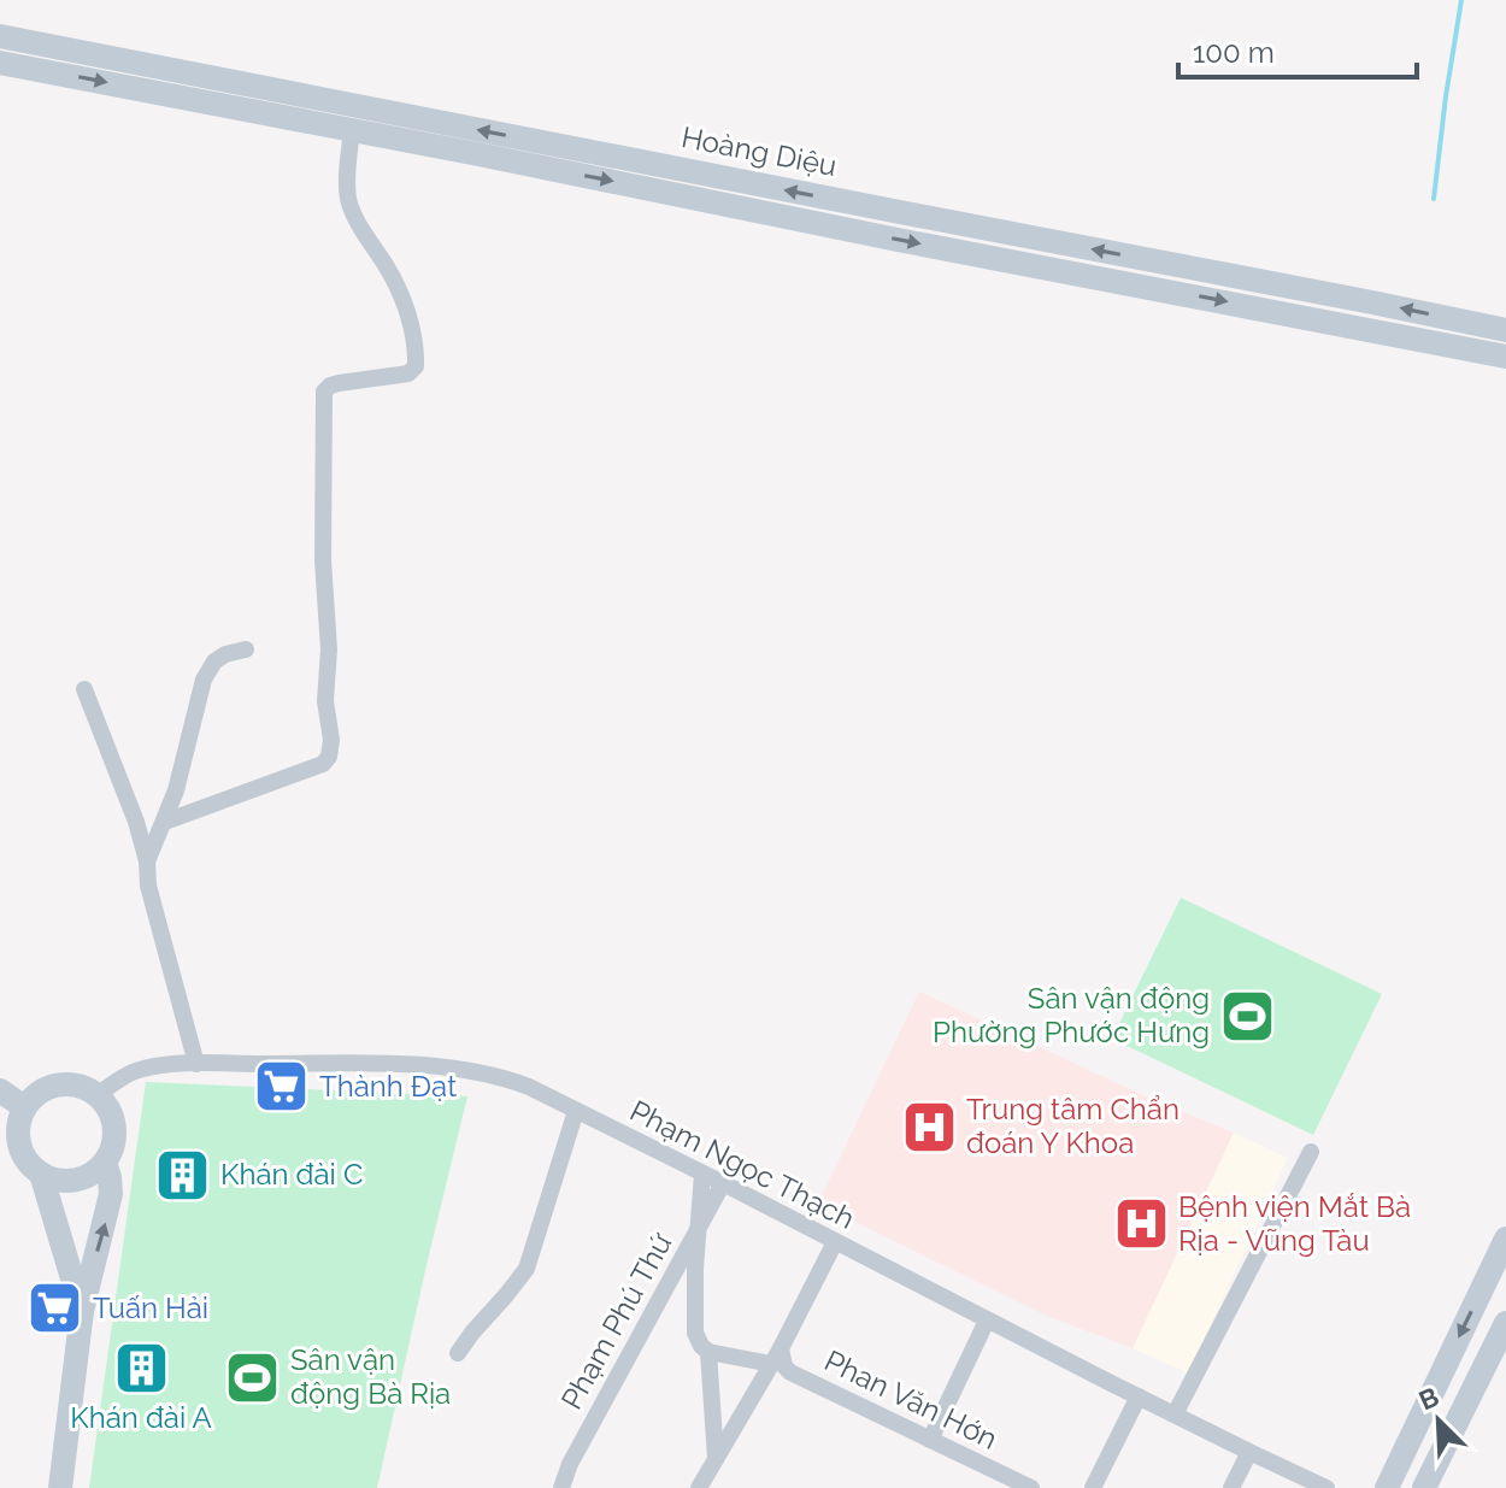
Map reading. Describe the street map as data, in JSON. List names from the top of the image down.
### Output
{
  "streets": {
    "main road": ["Hoàng Diệu"],
    "street": ["Phạm Ngọc Thạch", "Phạm Phú Thứ", "Phan Văn Hớn"]
  },
  "crossings": [
    ["Phạm Ngọc Thạch", "Phạm Phú Thứ"]
  ],
  "places": {
    "sports": ["Sân vận động Phường Phước Hưng", "Sân vận động Bà Rịa"],
    "supermarket": ["Thành Đạt", "Tuấn Hải"],
    "hospital": ["Trung tâm Chẩn đoán Y Khoa", "Bệnh viện Mắt Bà Rịa - Vũng Tàu"],
    "building": ["Khán đài C", "Khán đài A"]
  },
  "scale_bar": "100 m",
  "north": "top left"
}
